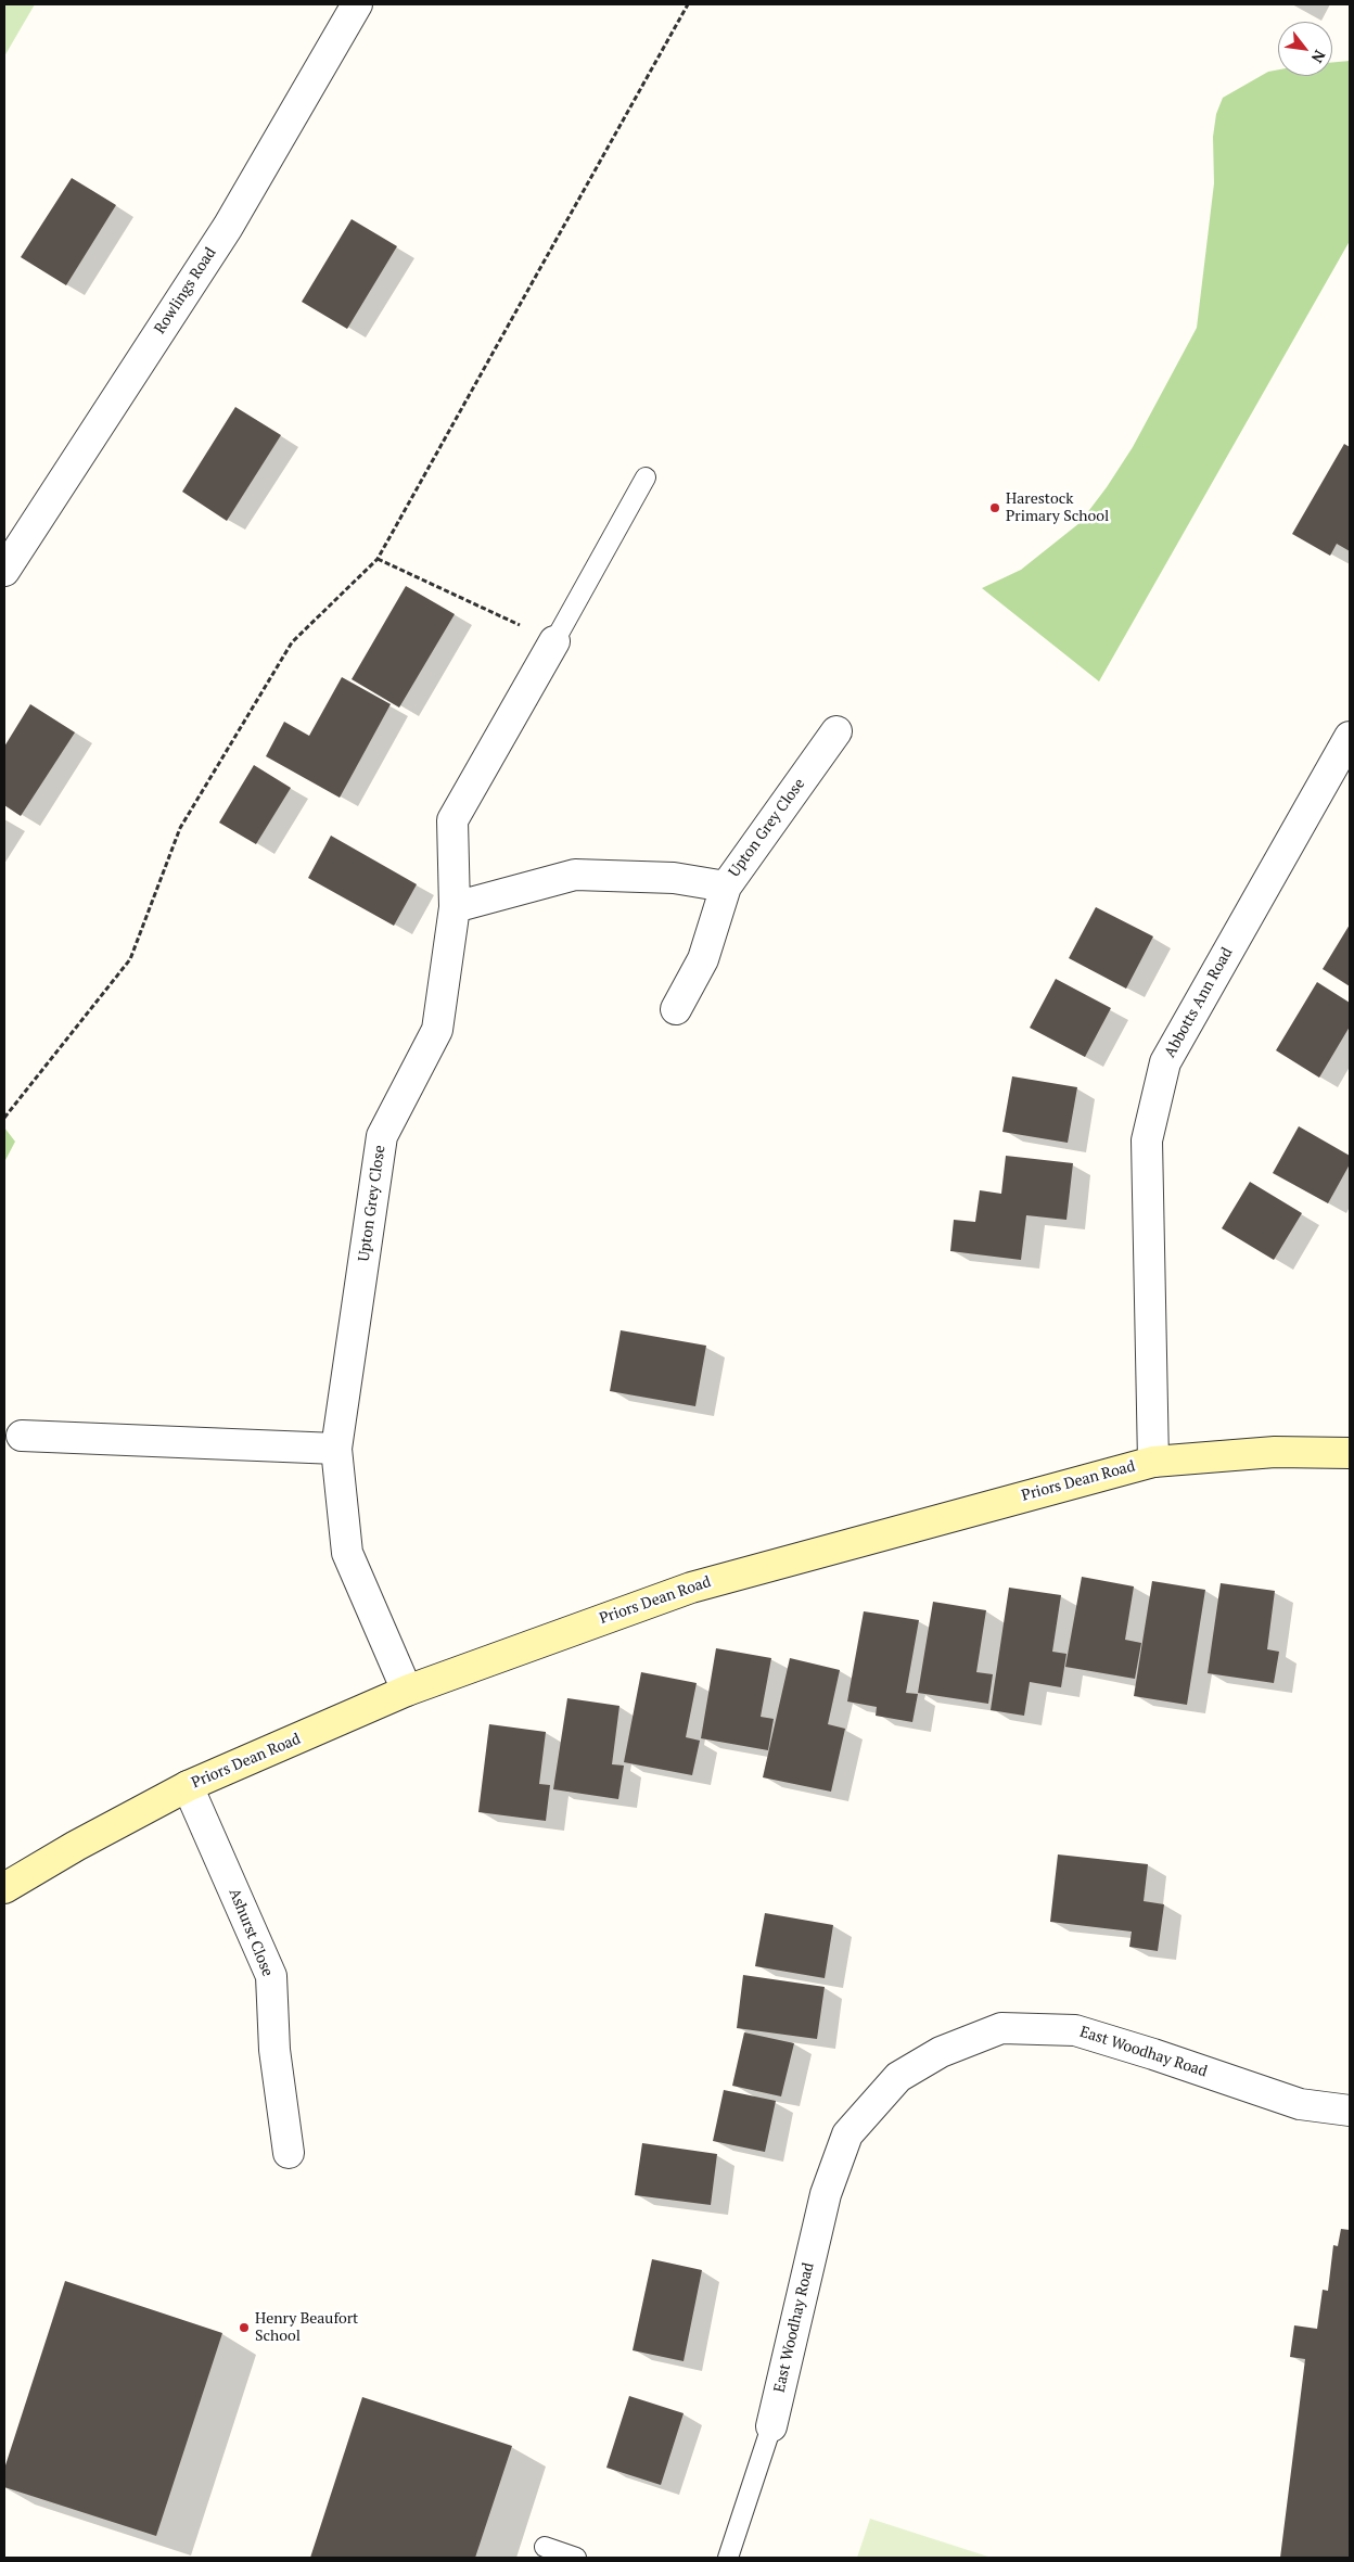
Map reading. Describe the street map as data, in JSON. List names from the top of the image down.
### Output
{
  "streets": {
    "street": [
      "Rowlings Road",
      "Upton Grey Close",
      "Abbotts Ann Road",
      "Priors Dean Road",
      "Ashurst Close",
      "East Woodhay Road"
    ]
  },
  "crossings": [
    ["Upton Grey Close", "Priors Dean Road"],
    ["Abbotts Ann Road", "Priors Dean Road"],
    ["Priors Dean Road", "Ashurst Close"]
  ],
  "places": ["Harestock Primary School", "Henry Beaufort School"],
  "north": "bottom right"
}
